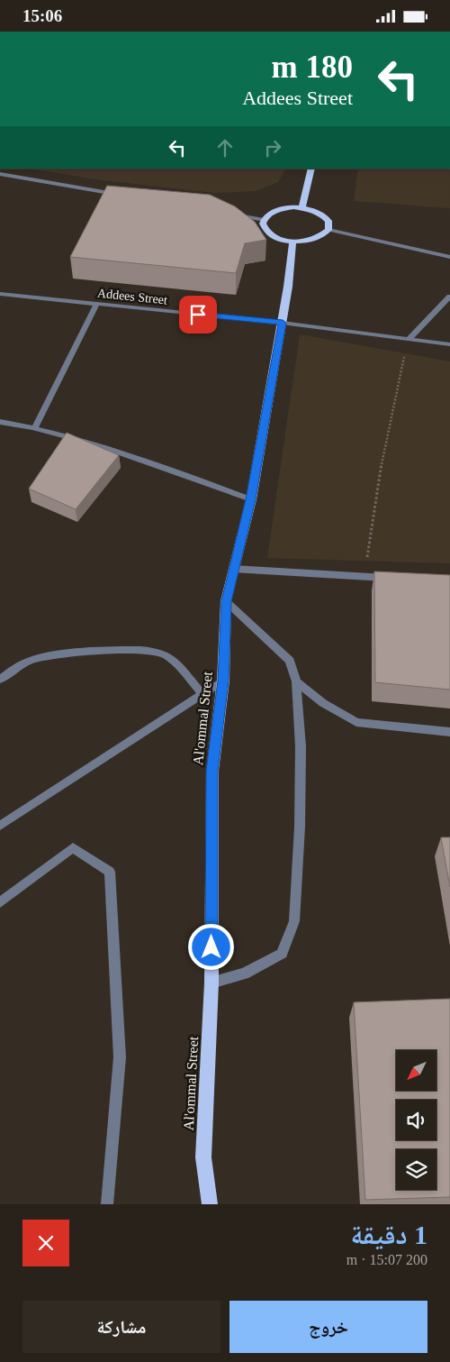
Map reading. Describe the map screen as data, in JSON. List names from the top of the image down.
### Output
{
  "streets": {
    "main road": ["Al'ommal Street"],
    "street": ["Addees Street"]
  },
  "crossings": [
    ["Addees Street", "Al'ommal Street"]
  ],
  "north": "bottom left",
  "page": {
    "status": "15:06",
    "turn": ["180 m", "Addees Street"],
    "heading": ["1 دقيقة", "200 m · 15:07"],
    "buttons": ["خروج", "مشاركة"]
  }
}
